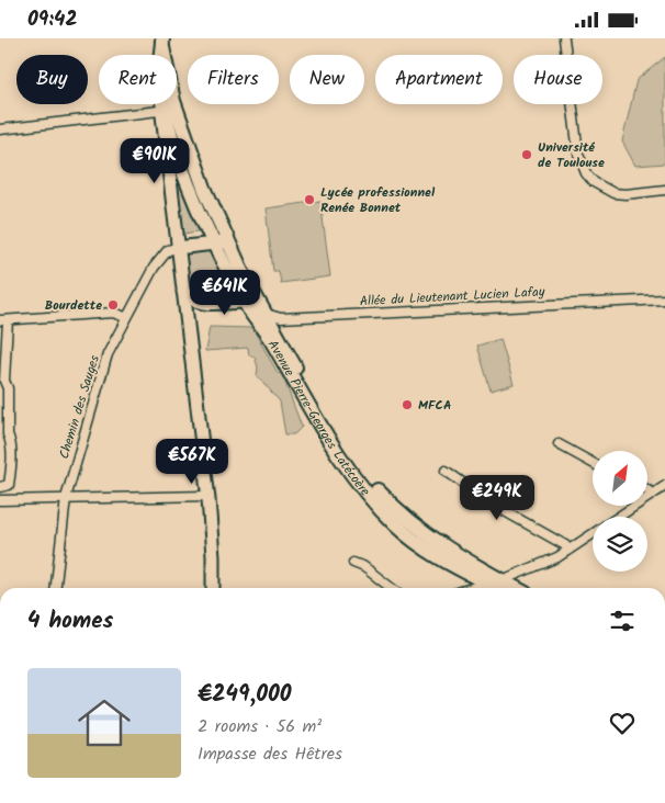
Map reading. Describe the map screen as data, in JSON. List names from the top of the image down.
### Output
{
  "streets": {
    "main road": ["Avenue Pierre-Georges Latécoère"],
    "street": ["Allée du Lieutenant Lucien Lafay", "Chemin des Sauges"]
  },
  "crossings": [
    ["Allée du Lieutenant Lucien Lafay", "Avenue Pierre-Georges Latécoère"]
  ],
  "places": [
    "Université de Toulouse",
    "Lycée professionnel Renée Bonnet",
    "Bourdette",
    "MFCA"
  ],
  "north": "top right",
  "page": {
    "status": "09:42",
    "chip": [
      "Buy",
      "Rent",
      "Filters",
      "New",
      "Apartment",
      "House"
    ],
    "price": [
      "€901K",
      "€641K",
      "€567K",
      "€249K"
    ],
    "heading": "4 homes",
    "list": [
      {
        "name": "€249,000",
        "note": "2 rooms · 56 m² · Impasse des Hêtres"
      }
    ]
  }
}
